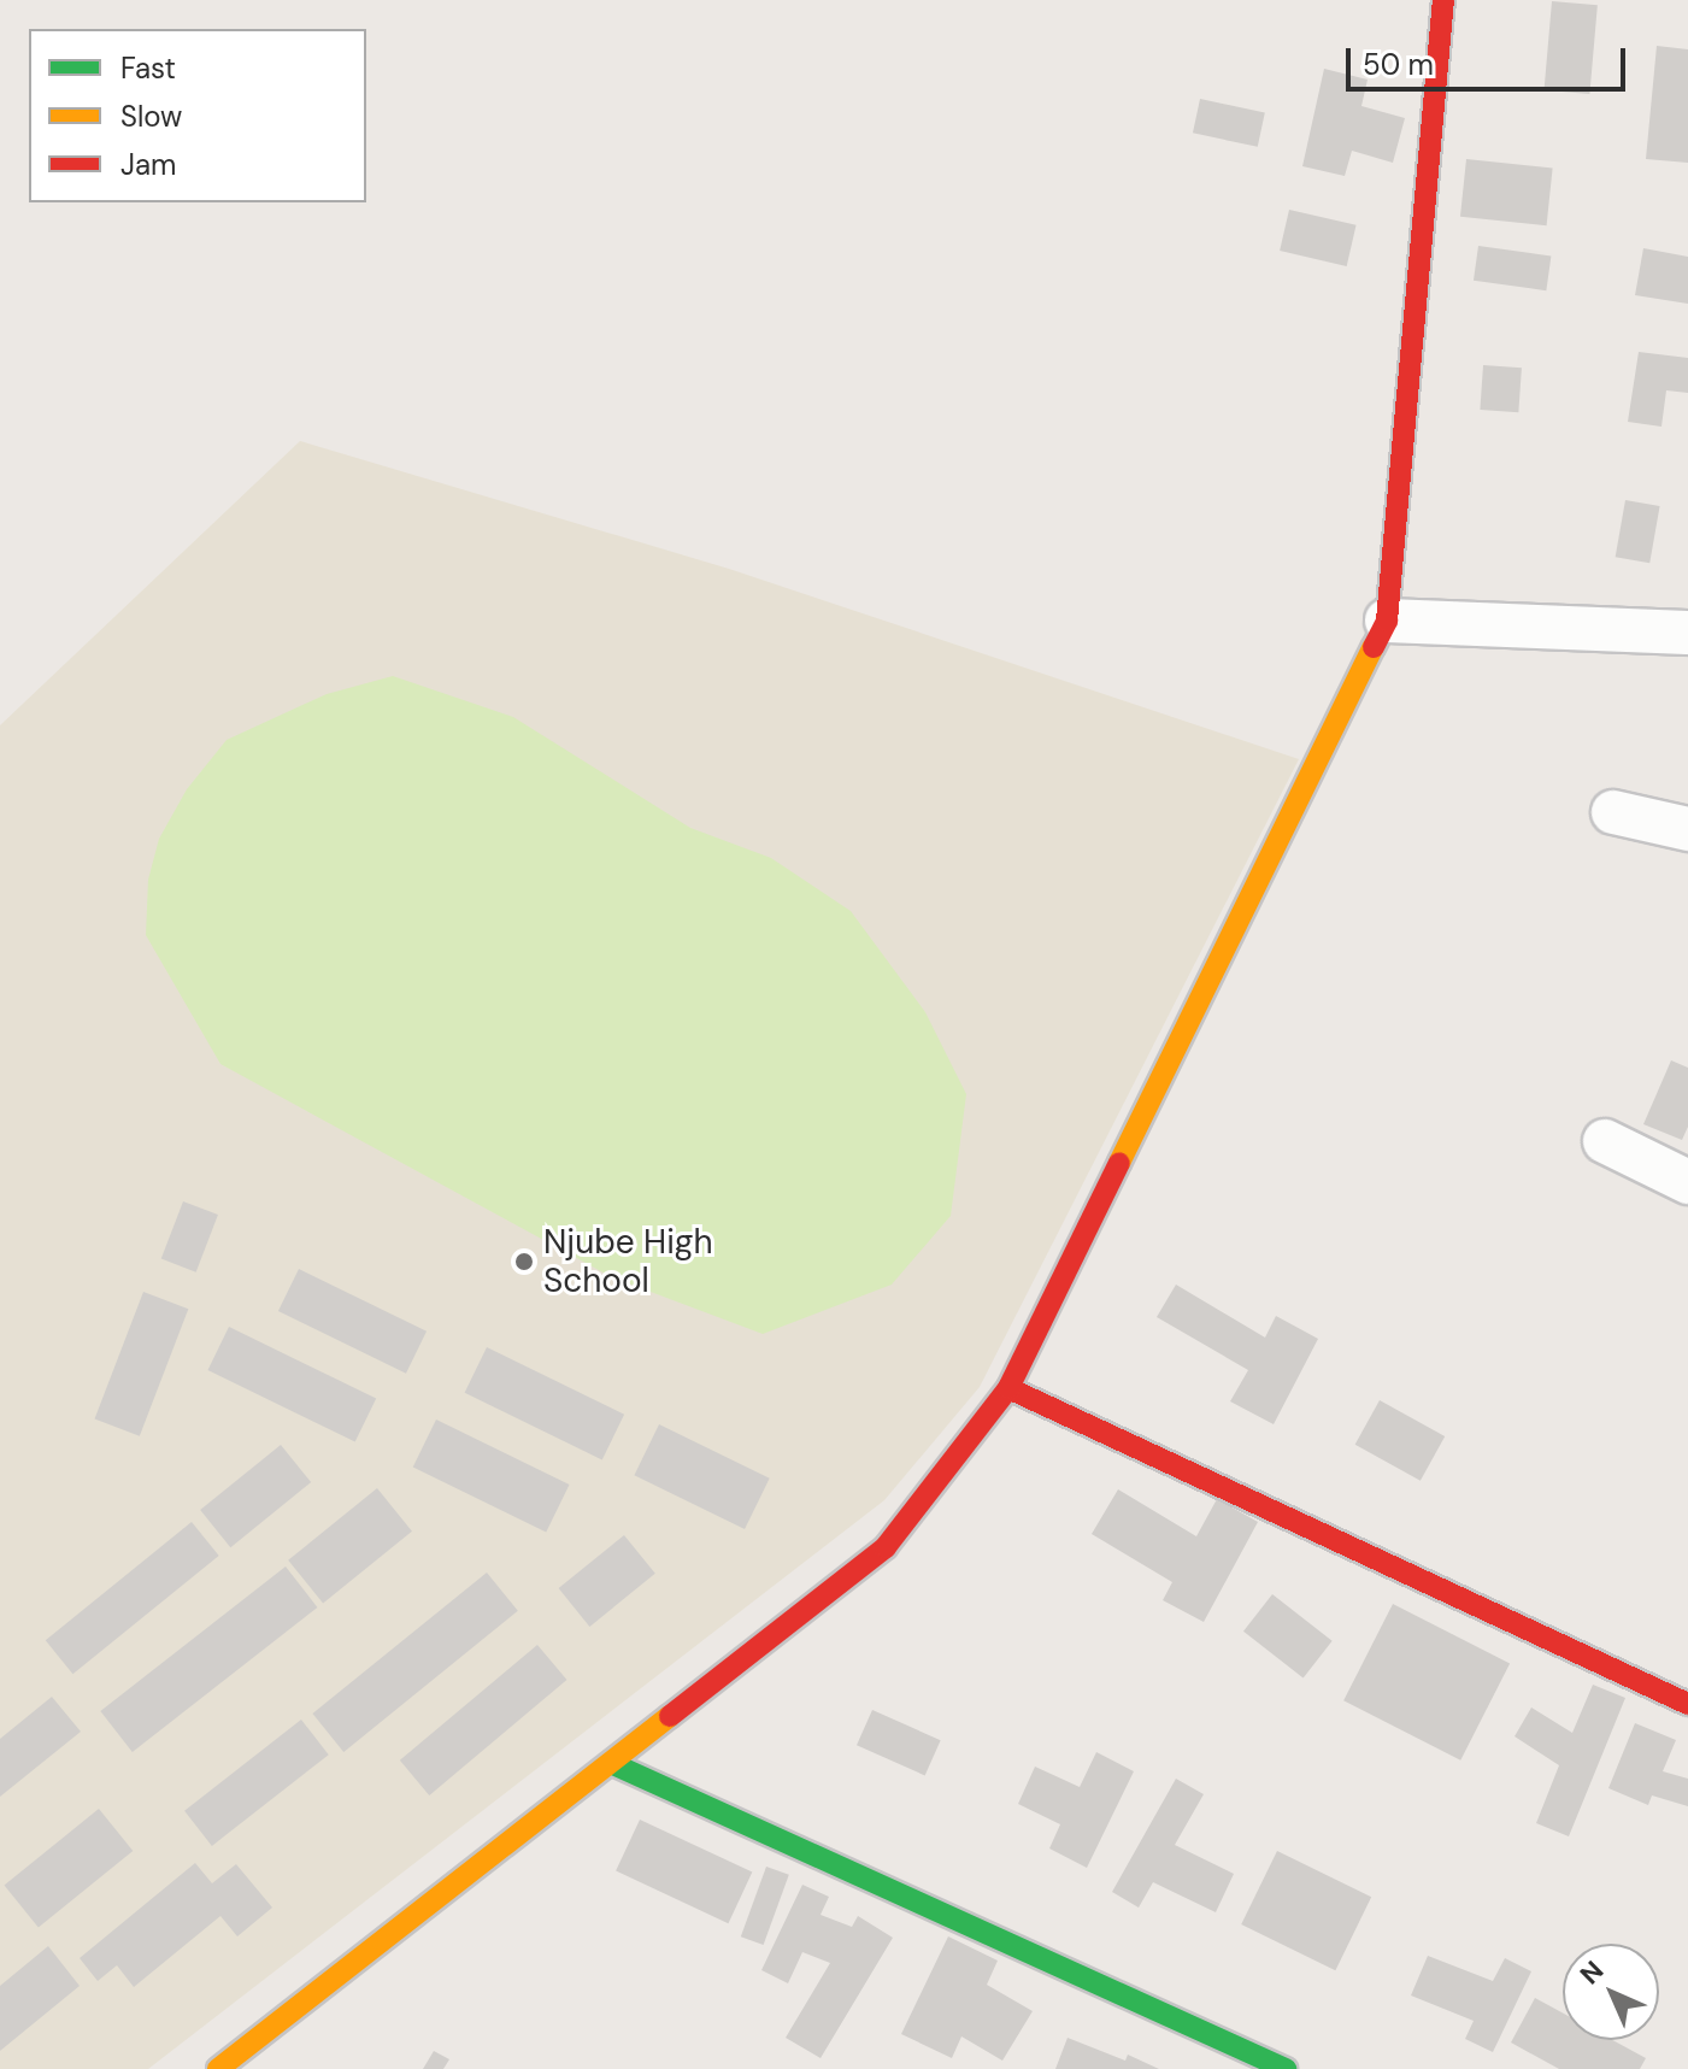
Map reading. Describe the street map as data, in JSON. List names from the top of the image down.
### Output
{
  "places": ["Njube High School"],
  "legend": ["Fast", "Slow", "Jam"],
  "scale_bar": "50 m",
  "north": "top left"
}
